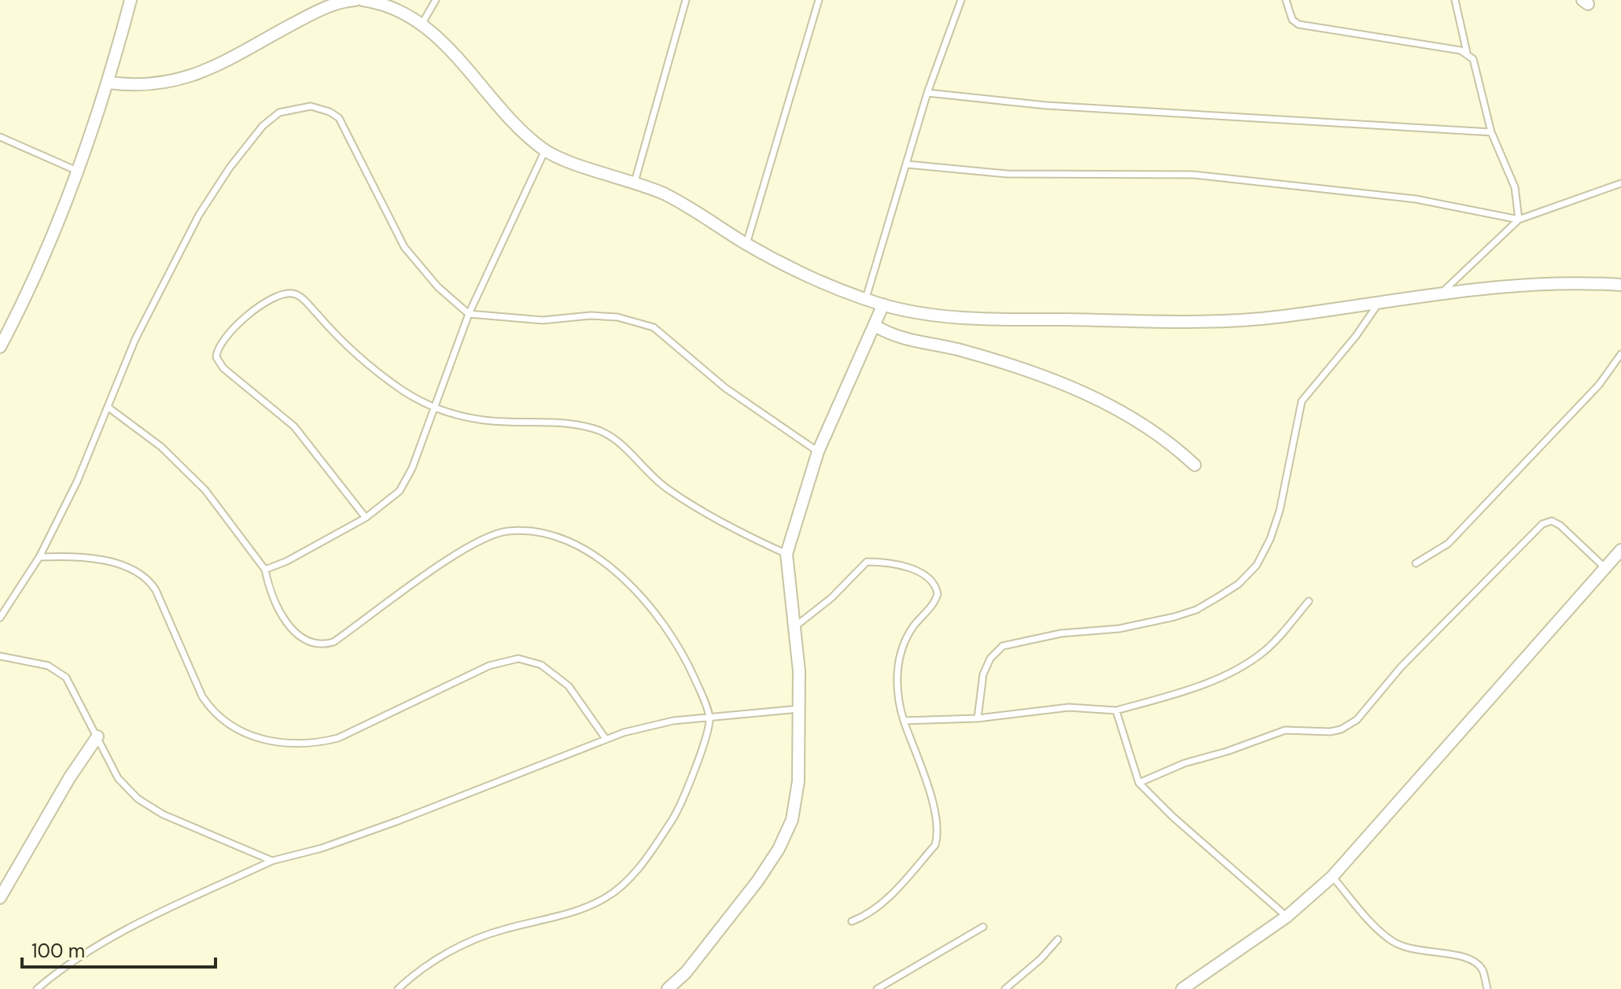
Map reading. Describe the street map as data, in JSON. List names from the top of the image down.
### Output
{
  "scale_bar": "100 m"
}
